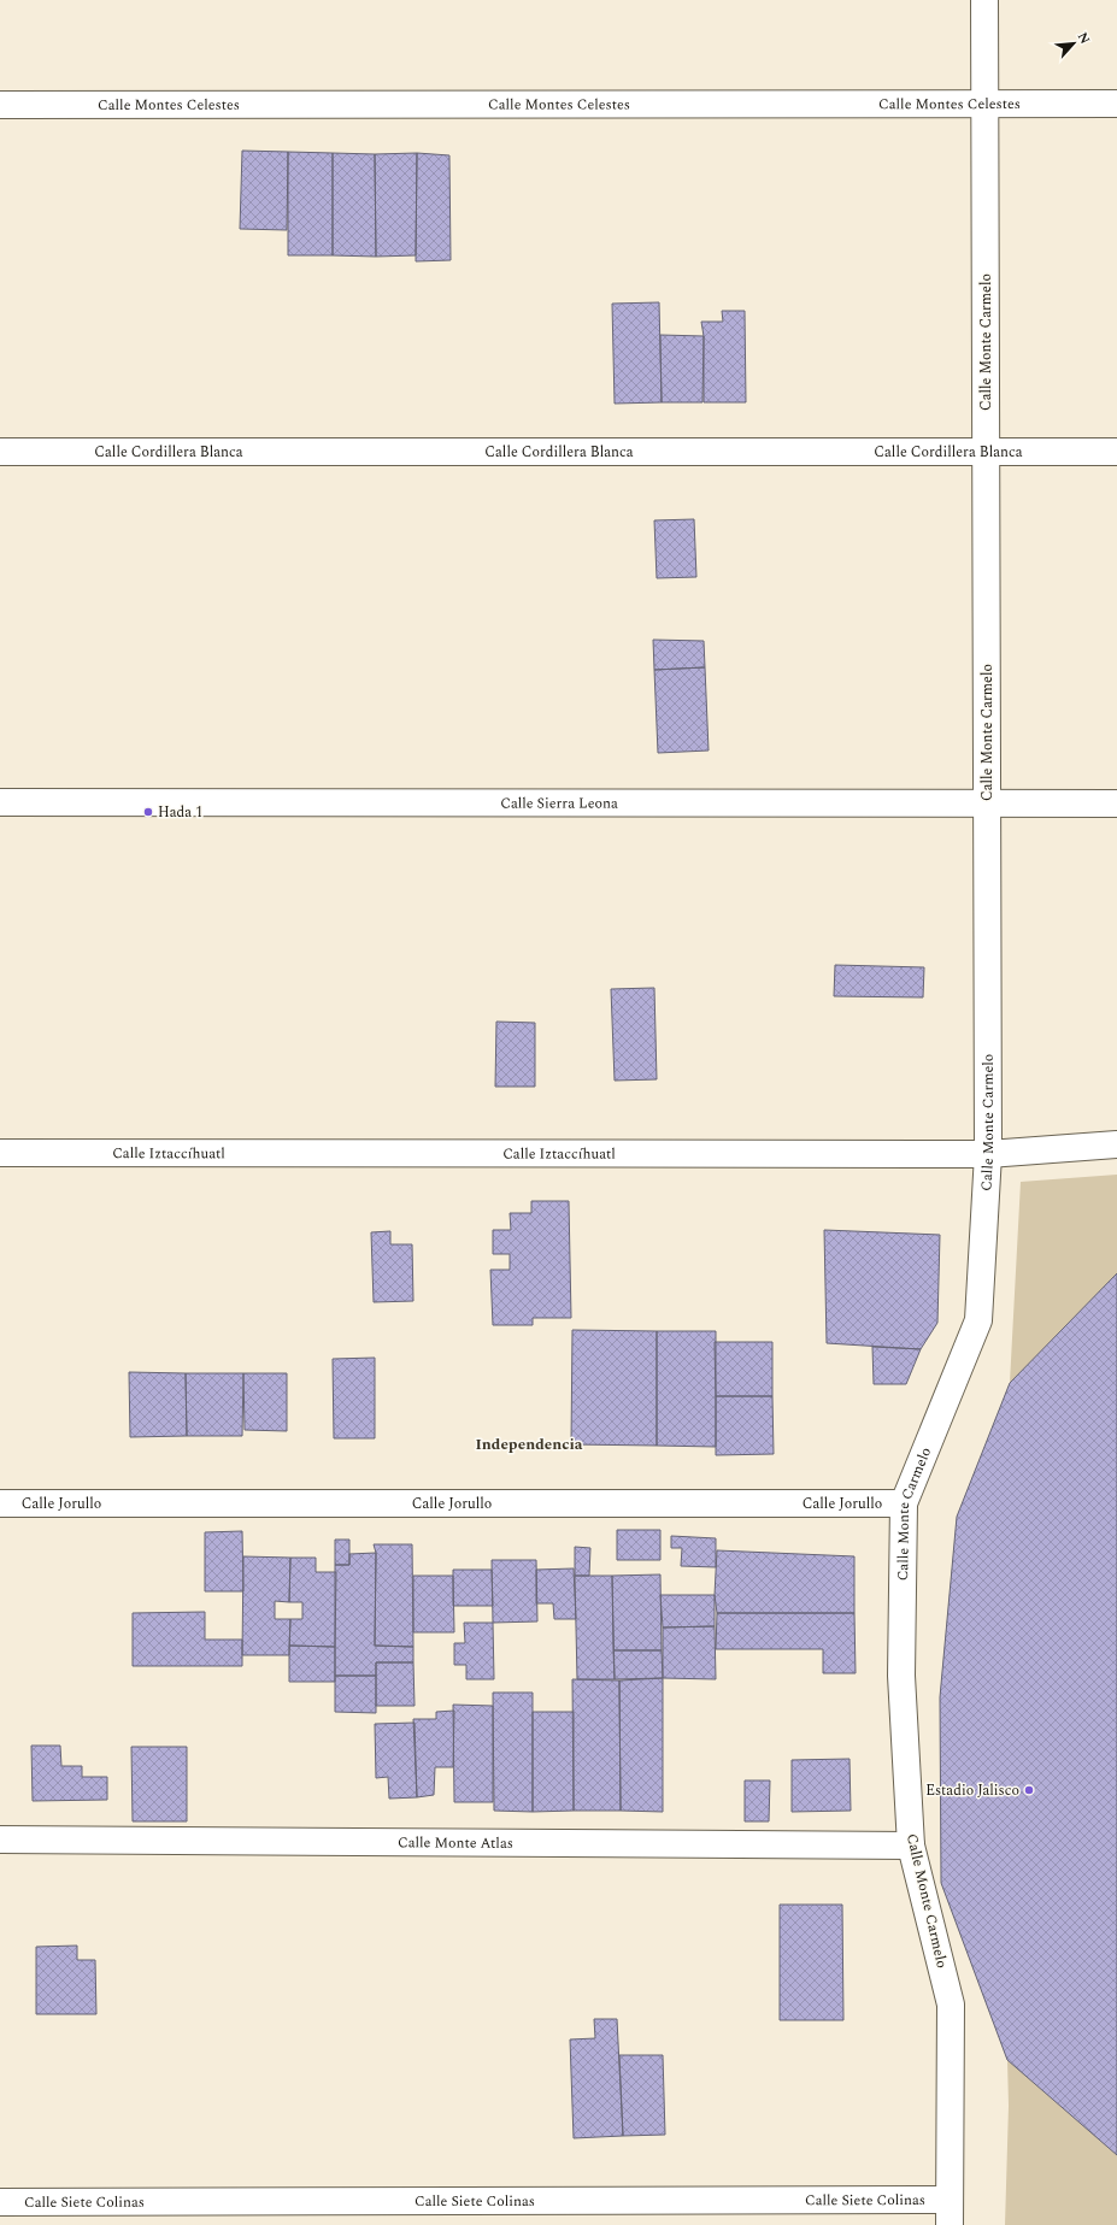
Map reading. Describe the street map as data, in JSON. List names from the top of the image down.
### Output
{
  "streets": {
    "street": [
      "Calle Montes Celestes",
      "Calle Monte Carmelo",
      "Calle Cordillera Blanca",
      "Calle Sierra Leona",
      "Calle Iztaccíhuatl",
      "Calle Jorullo",
      "Calle Monte Atlas",
      "Calle Siete Colinas"
    ]
  },
  "crossings": [
    ["Calle Montes Celestes", "Calle Monte Carmelo"],
    ["Calle Monte Carmelo", "Calle Cordillera Blanca"],
    ["Calle Monte Carmelo", "Calle Sierra Leona"],
    ["Calle Monte Carmelo", "Calle Iztaccíhuatl"],
    ["Calle Monte Carmelo", "Calle Jorullo"],
    ["Calle Monte Carmelo", "Calle Monte Atlas"],
    ["Calle Monte Carmelo", "Calle Siete Colinas"]
  ],
  "districts": ["Independencia"],
  "places": ["Hada 1", "Estadio Jalisco"],
  "north": "top right"
}
